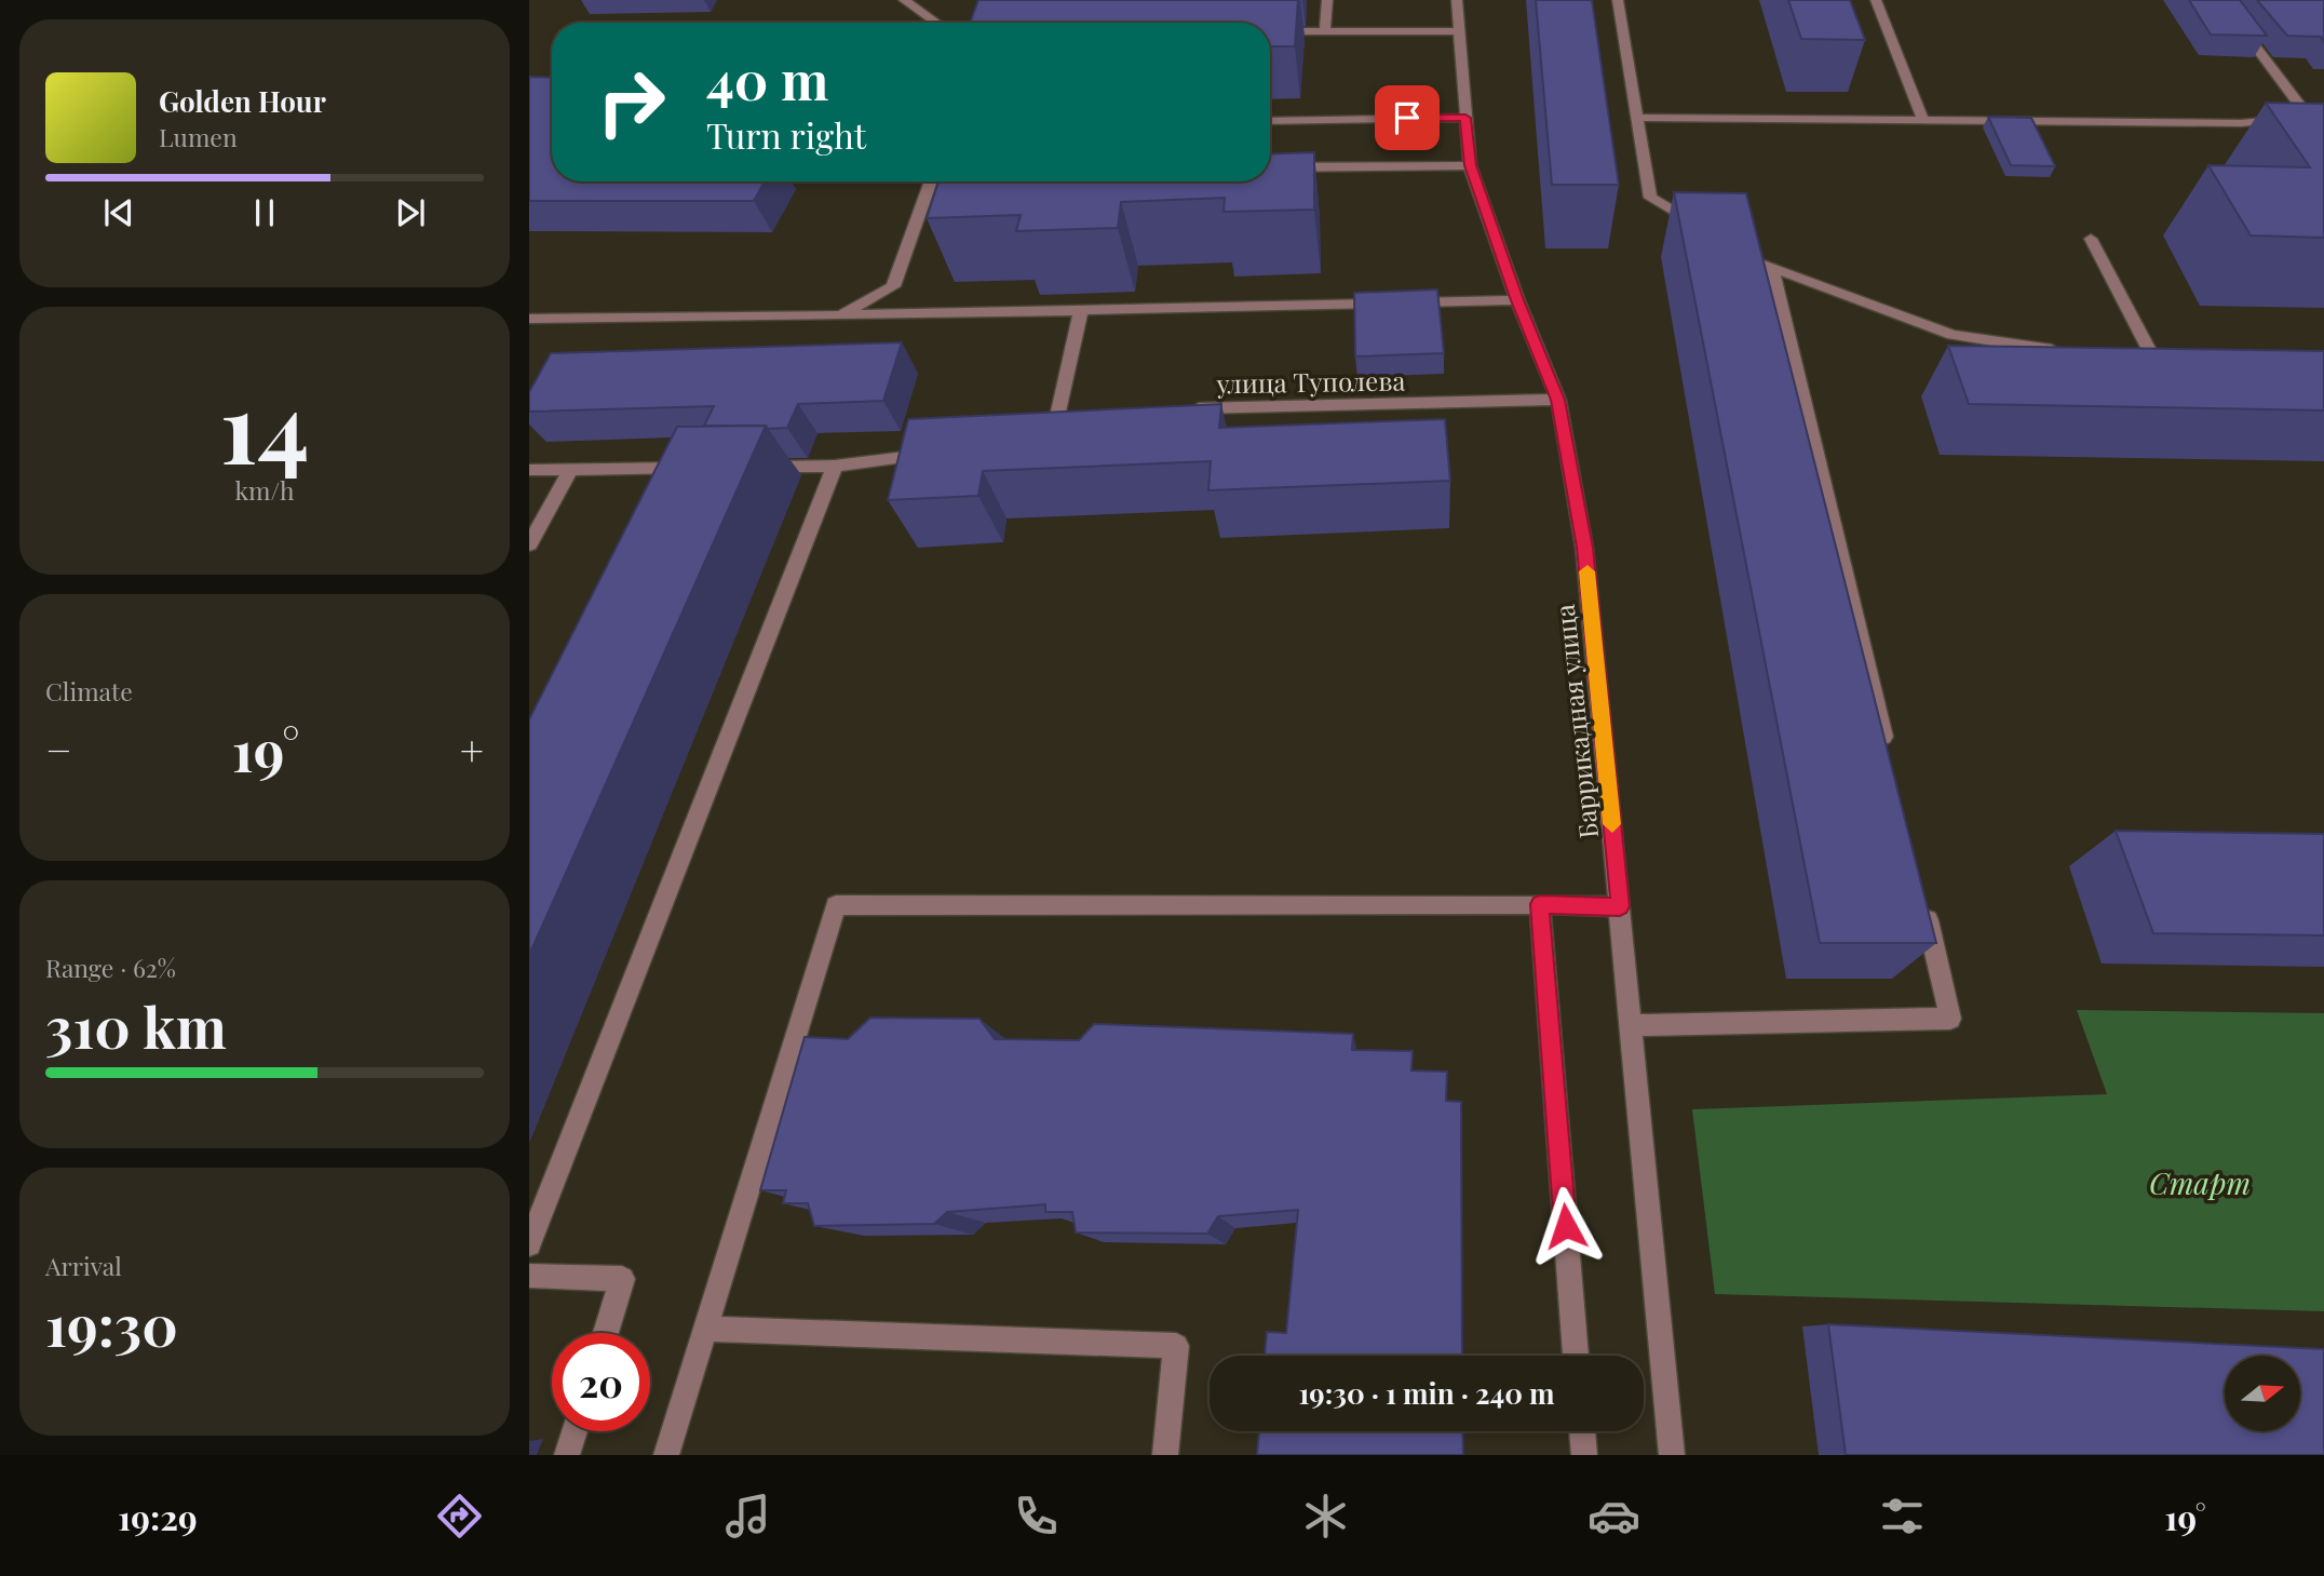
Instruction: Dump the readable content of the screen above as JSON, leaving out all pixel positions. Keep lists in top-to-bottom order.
{
  "streets": {
    "street": ["улица Туполева", "Баррикадная улица"]
  },
  "crossings": [
    ["улица Туполева", "Баррикадная улица"]
  ],
  "parks": ["Старт"],
  "north": "right",
  "page": {
    "turn": ["40 m", "Turn right"],
    "song": ["Golden Hour", "Lumen"],
    "tile": [
      ["14", "km/h"],
      "Climate",
      ["Range · 62%", "310 km"],
      ["Arrival", "19:30"]
    ],
    "heat": ["−", "19°", "+"],
    "limit": "20",
    "trip": "19:30 · 1 min · 240 m",
    "tabs": ["19:29", "19°"]
  }
}
